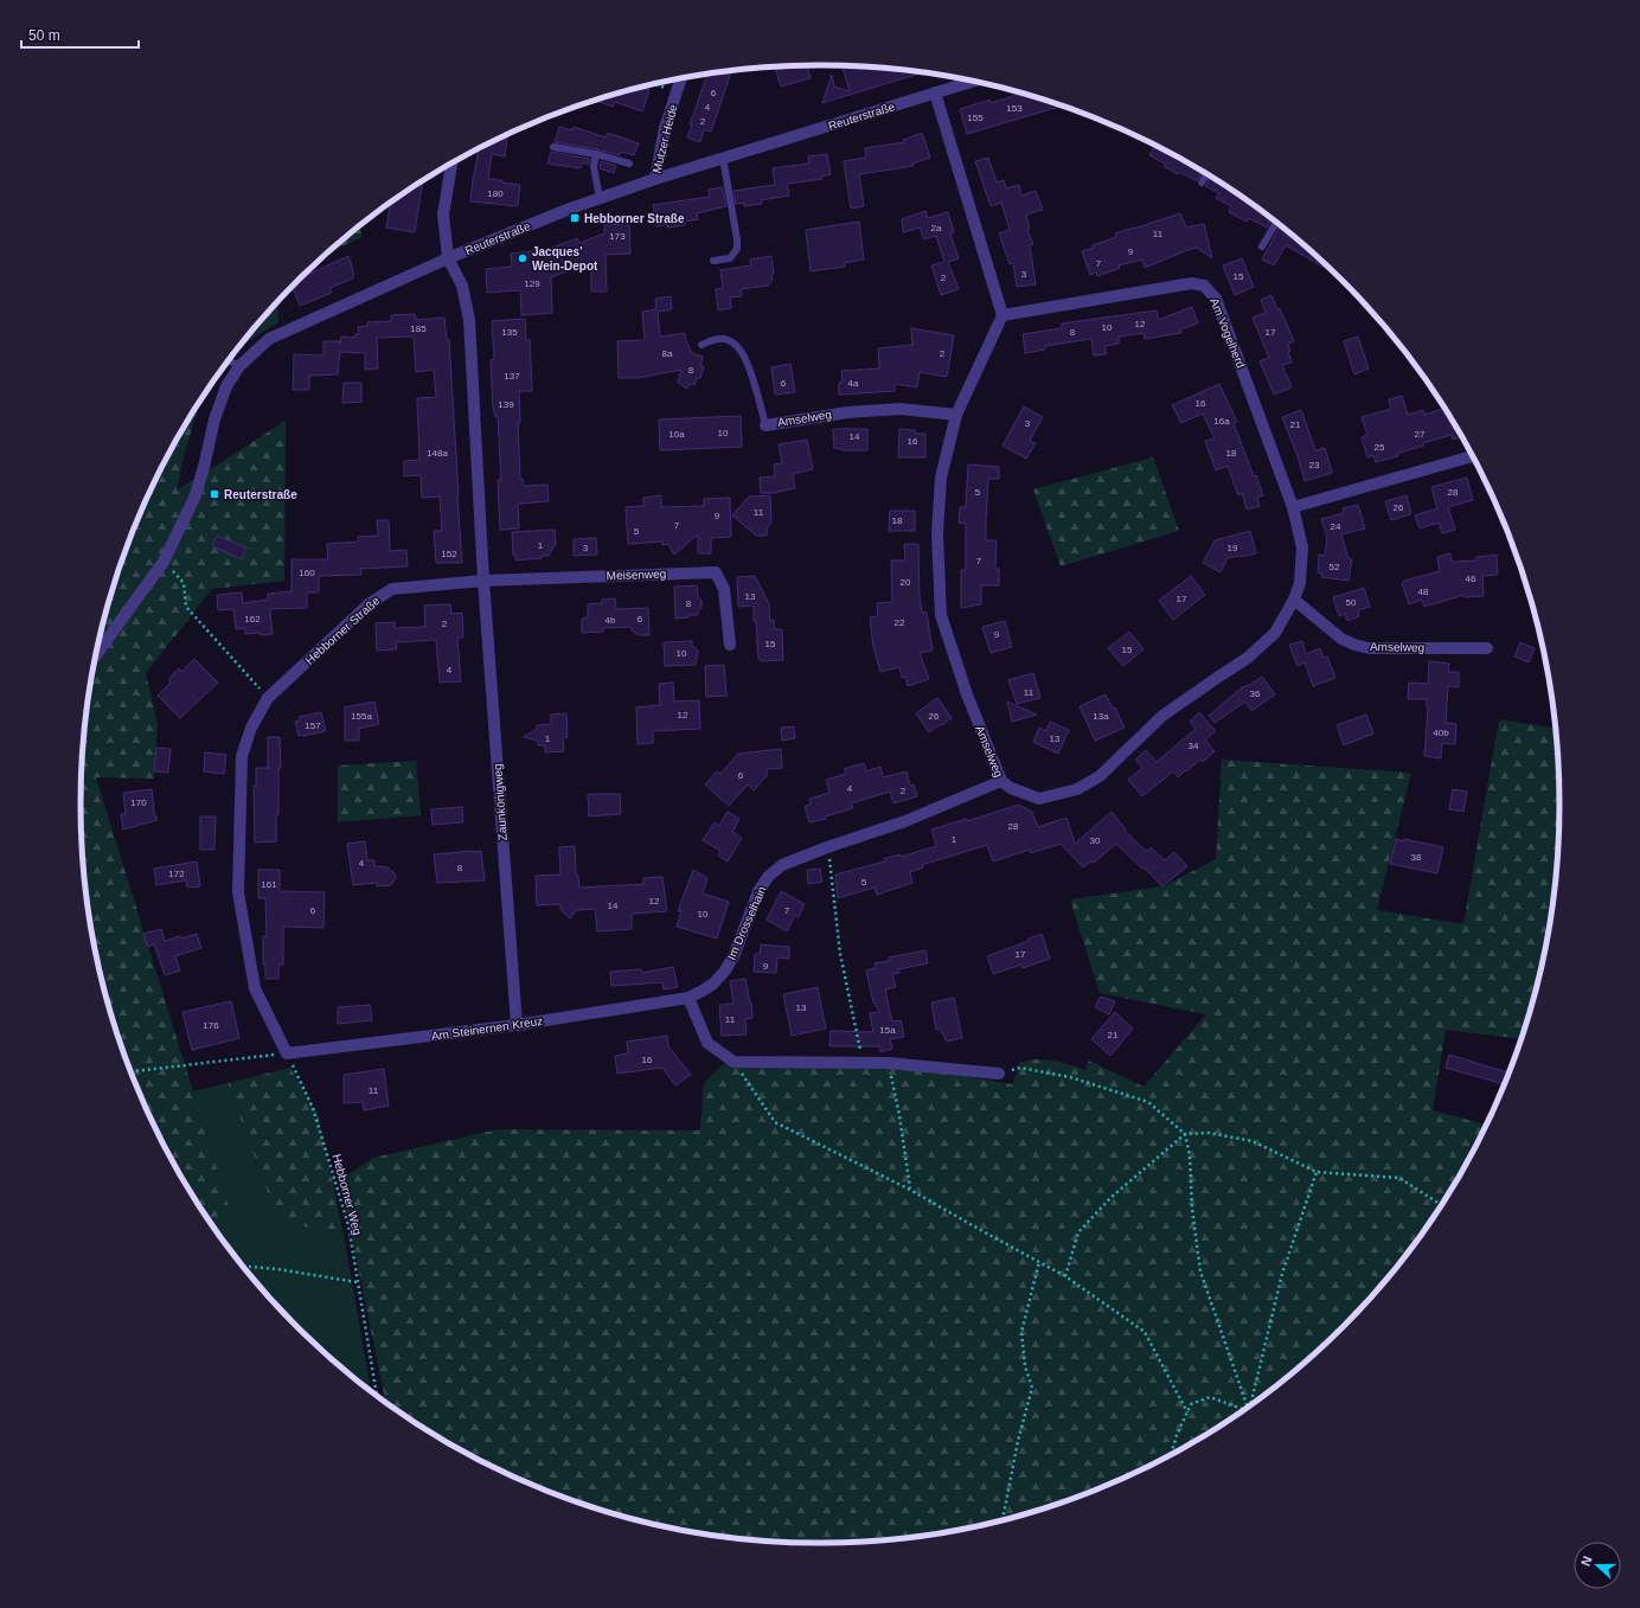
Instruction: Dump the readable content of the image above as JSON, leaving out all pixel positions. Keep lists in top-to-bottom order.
{
  "streets": {
    "street": [
      "Reuterstraße",
      "Mutzer Heide",
      "Am Vogelherd",
      "Amselweg",
      "Meisenweg",
      "Hebborner Straße",
      "Zaunkönigweg",
      "Im Drosselhain",
      "Am Steinernen Kreuz"
    ],
    "path": ["Hebborner Weg"]
  },
  "crossings": [
    ["Reuterstraße", "Mutzer Heide"],
    ["Am Vogelherd", "Amselweg"],
    ["Amselweg", "Im Drosselhain"],
    ["Meisenweg", "Hebborner Straße"],
    ["Meisenweg", "Zaunkönigweg"],
    ["Hebborner Straße", "Zaunkönigweg"],
    ["Hebborner Straße", "Am Steinernen Kreuz"],
    ["Hebborner Straße", "Hebborner Weg"],
    ["Zaunkönigweg", "Am Steinernen Kreuz"],
    ["Im Drosselhain", "Am Steinernen Kreuz"],
    ["Am Steinernen Kreuz", "Hebborner Weg"]
  ],
  "places": {
    "transit": ["Hebborner Straße", "Reuterstraße"],
    "other": ["Jacques’ Wein-Depot"]
  },
  "house_numbers": [
    "6",
    "4",
    "153",
    "155",
    "2",
    "180",
    "2a",
    "11",
    "173",
    "9",
    "7",
    "3",
    "15",
    "2",
    "129",
    "12",
    "10",
    "185",
    "135",
    "8",
    "17",
    "8a",
    "2",
    "8",
    "137",
    "6",
    "4a",
    "16",
    "139",
    "16a",
    "3",
    "21",
    "10",
    "10a",
    "27",
    "14",
    "16",
    "25",
    "148a",
    "18",
    "23",
    "5",
    "28",
    "26",
    "11",
    "9",
    "18",
    "7",
    "24",
    "5",
    "1",
    "3",
    "19",
    "152",
    "7",
    "52",
    "160",
    "46",
    "20",
    "48",
    "13",
    "17",
    "50",
    "8",
    "162",
    "6",
    "4b",
    "22",
    "2",
    "9",
    "15",
    "15",
    "10",
    "4",
    "11",
    "36",
    "12",
    "155a",
    "26",
    "13a",
    "157",
    "40b",
    "1",
    "13",
    "34",
    "6",
    "4",
    "2",
    "170",
    "28",
    "1",
    "30",
    "38",
    "4",
    "8",
    "172",
    "5",
    "161",
    "12",
    "14",
    "6",
    "7",
    "10",
    "17",
    "9",
    "13",
    "11",
    "176",
    "15a",
    "21",
    "16",
    "11"
  ],
  "scale_bar": "50 m",
  "north": "left"
}
